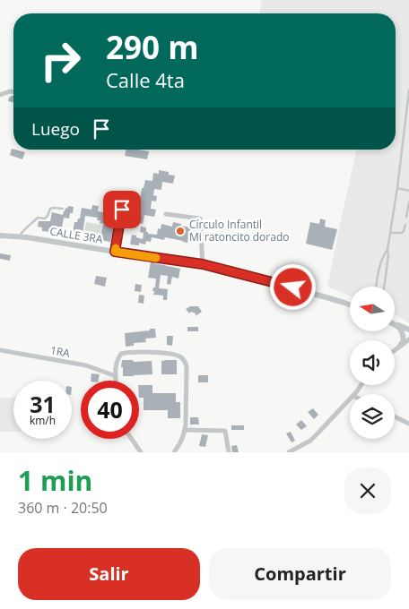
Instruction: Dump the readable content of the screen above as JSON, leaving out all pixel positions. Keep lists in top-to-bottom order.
{
  "streets": {
    "street": ["CALLE 3RA", "1RA"]
  },
  "places": ["Círculo Infantil Mi ratoncito dorado"],
  "north": "left",
  "page": {
    "turn": ["290 m", "Calle 4ta"],
    "then": "Luego",
    "speed": "31 km/h",
    "limit": "40",
    "heading": ["1 min", "360 m · 20:50"],
    "buttons": ["Salir", "Compartir"]
  }
}
